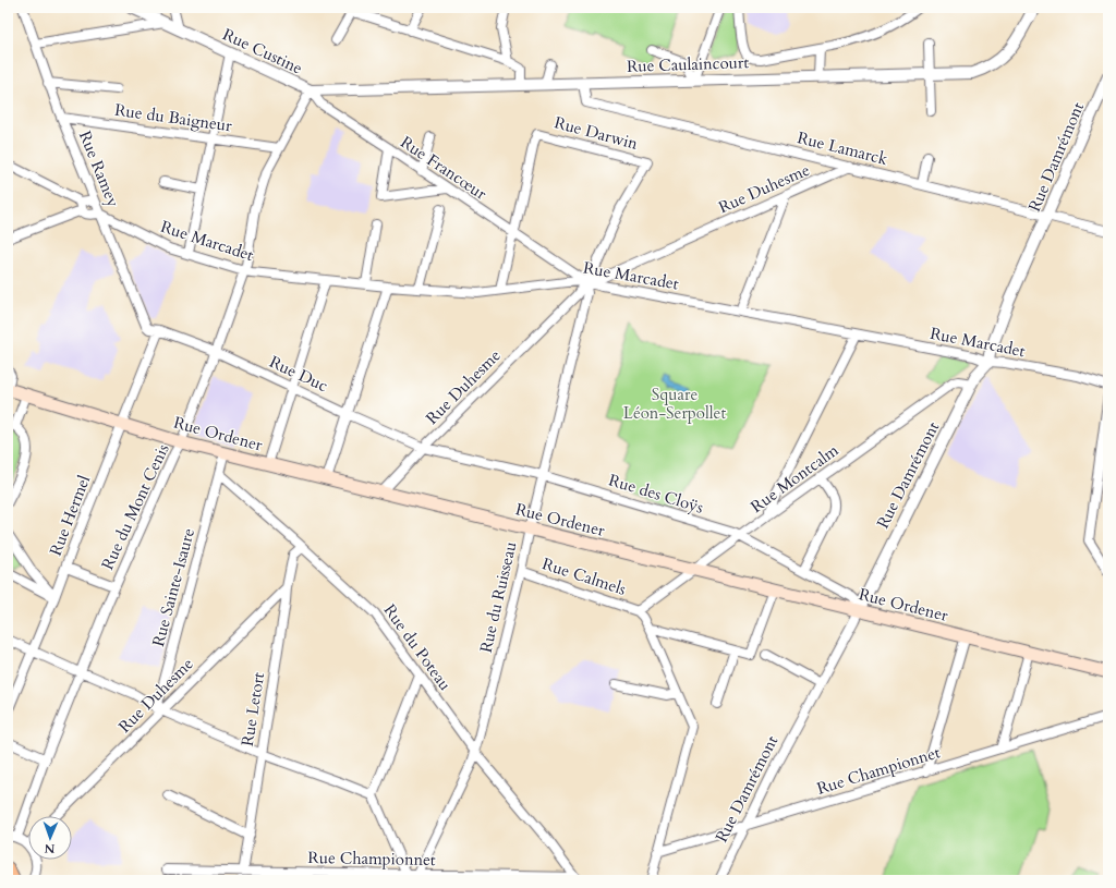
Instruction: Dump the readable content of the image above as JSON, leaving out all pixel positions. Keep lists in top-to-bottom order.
{
  "streets": {
    "main road": ["Rue Ordener"],
    "street": [
      "Rue Custine",
      "Rue Caulaincourt",
      "Rue du Baigneur",
      "Rue Darwin",
      "Rue Lamarck",
      "Rue Damrémont",
      "Rue Francœur",
      "Rue Ramey",
      "Rue Duhesme",
      "Rue Marcadet",
      "Rue Duc",
      "Rue Montcalm",
      "Rue des Cloÿs",
      "Rue du Mont Cenis",
      "Rue Hermel",
      "Rue Calmels",
      "Rue Sainte-Isaure",
      "Rue du Ruisseau",
      "Rue du Poteau",
      "Rue Letort",
      "Rue Championnet"
    ]
  },
  "crossings": [
    ["Rue Custine", "Rue Caulaincourt"],
    ["Rue Custine", "Rue Francœur"],
    ["Rue Custine", "Rue du Mont Cenis"],
    ["Rue Caulaincourt", "Rue Lamarck"],
    ["Rue Caulaincourt", "Rue Francœur"],
    ["Rue Caulaincourt", "Rue du Mont Cenis"],
    ["Rue du Baigneur", "Rue Ramey"],
    ["Rue du Baigneur", "Rue du Mont Cenis"],
    ["Rue Darwin", "Rue Francœur"],
    ["Rue Darwin", "Rue Duhesme"],
    ["Rue Lamarck", "Rue Damrémont"],
    ["Rue Lamarck", "Rue Duhesme"],
    ["Rue Damrémont", "Rue Marcadet"],
    ["Rue Damrémont", "Rue Ordener"],
    ["Rue Damrémont", "Rue Montcalm"],
    ["Rue Damrémont", "Rue des Cloÿs"],
    ["Rue Damrémont", "Rue Championnet"],
    ["Rue Francœur", "Rue Duhesme"],
    ["Rue Francœur", "Rue Marcadet"],
    ["Rue Francœur", "Rue du Mont Cenis"],
    ["Rue Francœur", "Rue du Ruisseau"],
    ["Rue Ramey", "Rue Marcadet"],
    ["Rue Ramey", "Rue Duc"],
    ["Rue Ramey", "Rue Hermel"],
    ["Rue Duhesme", "Rue Marcadet"],
    ["Rue Duhesme", "Rue Duc"],
    ["Rue Duhesme", "Rue Ordener"],
    ["Rue Duhesme", "Rue des Cloÿs"],
    ["Rue Duhesme", "Rue Sainte-Isaure"],
    ["Rue Duhesme", "Rue du Ruisseau"],
    ["Rue Duhesme", "Rue Letort"],
    ["Rue Marcadet", "Rue du Mont Cenis"],
    ["Rue Marcadet", "Rue du Ruisseau"],
    ["Rue Duc", "Rue des Cloÿs"],
    ["Rue Duc", "Rue du Mont Cenis"],
    ["Rue Duc", "Rue Hermel"],
    ["Rue Ordener", "Rue Montcalm"],
    ["Rue Ordener", "Rue des Cloÿs"],
    ["Rue Ordener", "Rue du Mont Cenis"],
    ["Rue Ordener", "Rue Hermel"],
    ["Rue Ordener", "Rue du Ruisseau"],
    ["Rue Montcalm", "Rue des Cloÿs"],
    ["Rue Montcalm", "Rue Calmels"],
    ["Rue des Cloÿs", "Rue du Ruisseau"],
    ["Rue Calmels", "Rue du Ruisseau"],
    ["Rue Sainte-Isaure", "Rue du Poteau"],
    ["Rue du Ruisseau", "Rue du Poteau"],
    ["Rue du Ruisseau", "Rue Championnet"],
    ["Rue du Poteau", "Rue Letort"],
    ["Rue du Poteau", "Rue Championnet"],
    ["Rue Letort", "Rue Championnet"]
  ],
  "parks": ["Square Léon-Serpollet"],
  "north": "bottom"
}
